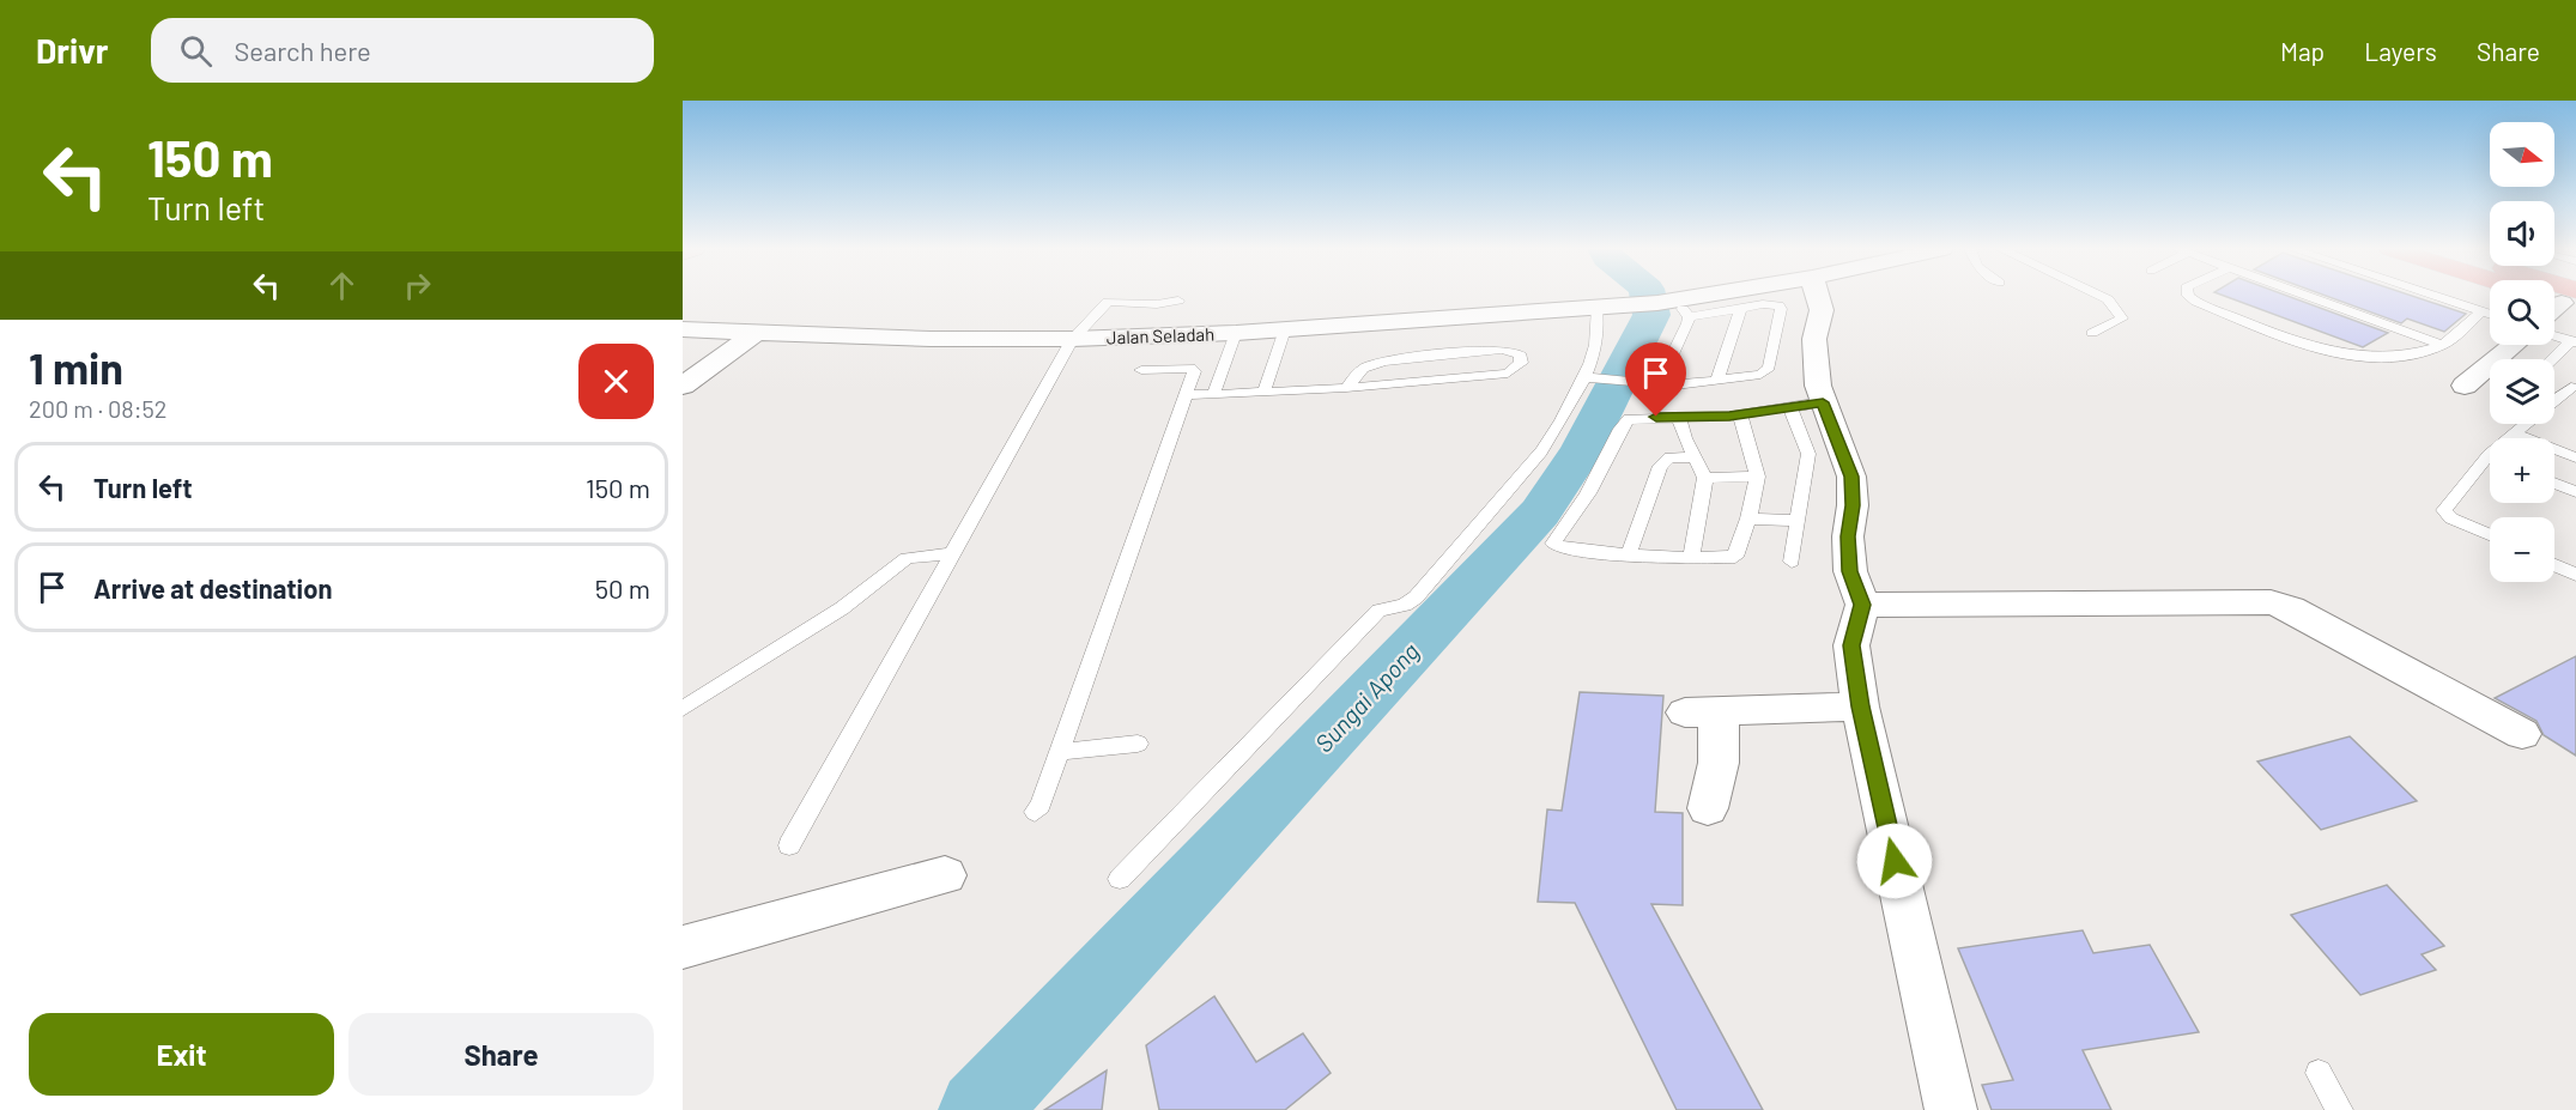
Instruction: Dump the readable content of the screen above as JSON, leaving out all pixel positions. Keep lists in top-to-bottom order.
{
  "streets": {
    "street": ["Jalan Seladah"]
  },
  "water": ["Sungai Apong"],
  "north": "right",
  "page": {
    "header": "Drivr",
    "search": "Search here",
    "nav": ["Map", "Layers", "Share"],
    "turn": ["150 m", "Turn left"],
    "map_buttons": ["+", "−"],
    "heading": ["1 min", "200 m · 08:52"],
    "list": [
      {
        "name": "Turn left",
        "value": "150 m"
      },
      {
        "name": "Arrive at destination",
        "value": "50 m"
      }
    ],
    "buttons": ["Exit", "Share"]
  }
}
